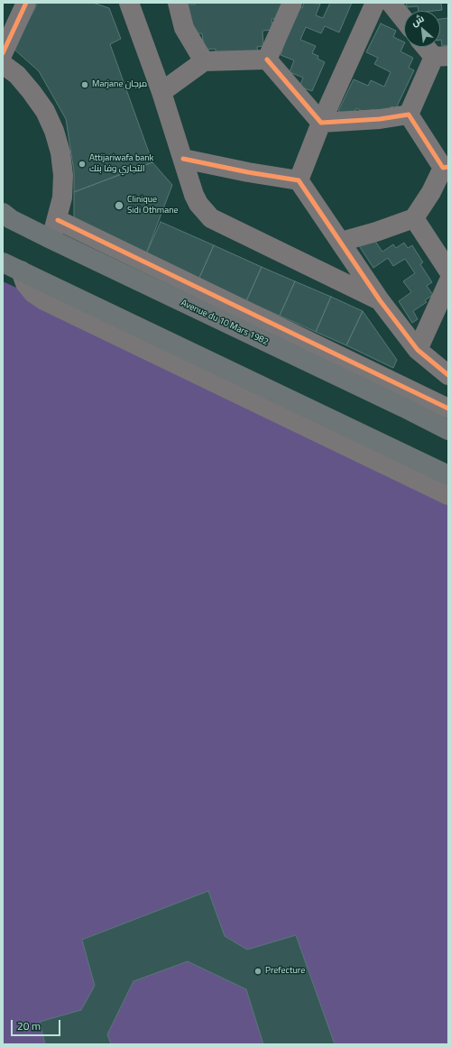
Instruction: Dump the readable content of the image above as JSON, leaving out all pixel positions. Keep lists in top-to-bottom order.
{
  "streets": {
    "main road": ["Avenue du 10 Mars 1982"]
  },
  "places": [
    "Marjane مرجان",
    "Attijariwafa bank التجاري وفا بنك",
    "Clinique Sidi Othmane",
    "Prefecture"
  ],
  "scale_bar": "20 m",
  "north": "top left"
}
